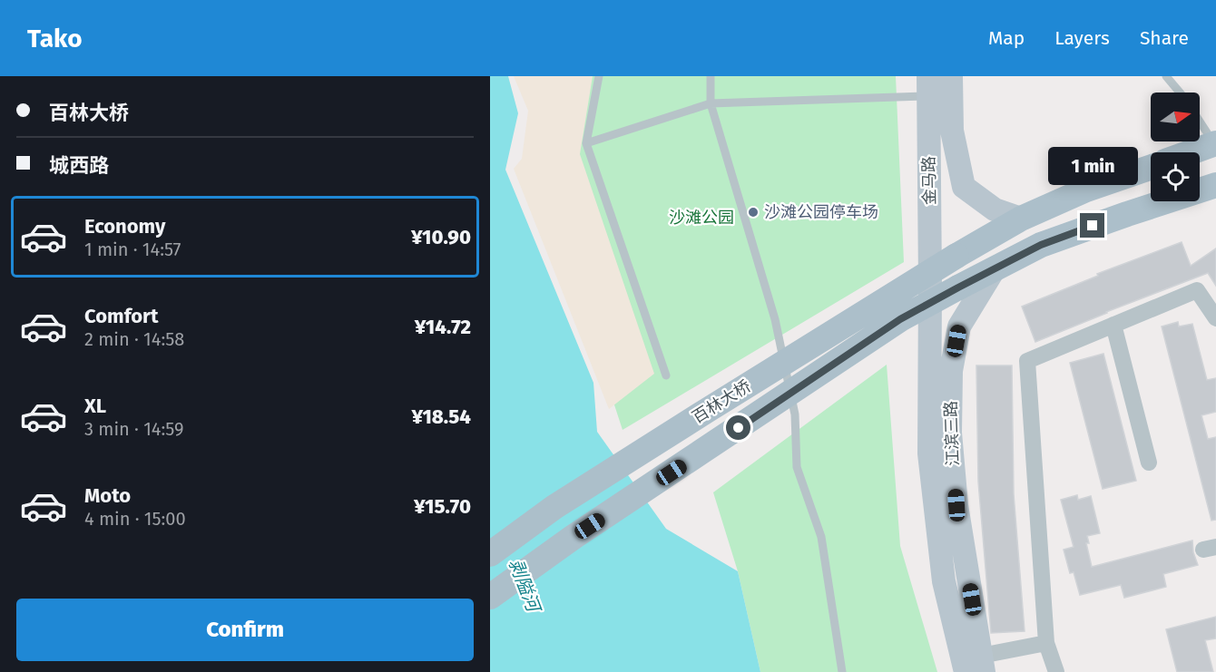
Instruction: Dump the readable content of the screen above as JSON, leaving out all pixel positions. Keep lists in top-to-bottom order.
{
  "streets": {
    "main road": ["金马路", "百林大桥", "江滨三路"]
  },
  "crossings": [
    ["金马路", "江滨三路"],
    ["百林大桥", "江滨三路"]
  ],
  "water": ["剥隘河"],
  "parks": ["沙滩公园"],
  "places": ["沙滩公园停车场"],
  "north": "right",
  "page": {
    "header": "Tako",
    "nav": ["Map", "Layers", "Share"],
    "banner": ["百林大桥", "城西路"],
    "bubble": "1 min",
    "list": [
      {
        "name": "Economy",
        "note": "1 min · 14:57",
        "value": "¥10.90"
      },
      {
        "name": "Comfort",
        "note": "2 min · 14:58",
        "value": "¥14.72"
      },
      {
        "name": "XL",
        "note": "3 min · 14:59",
        "value": "¥18.54"
      },
      {
        "name": "Moto",
        "note": "4 min · 15:00",
        "value": "¥15.70"
      }
    ],
    "buttons": "Confirm"
  }
}
